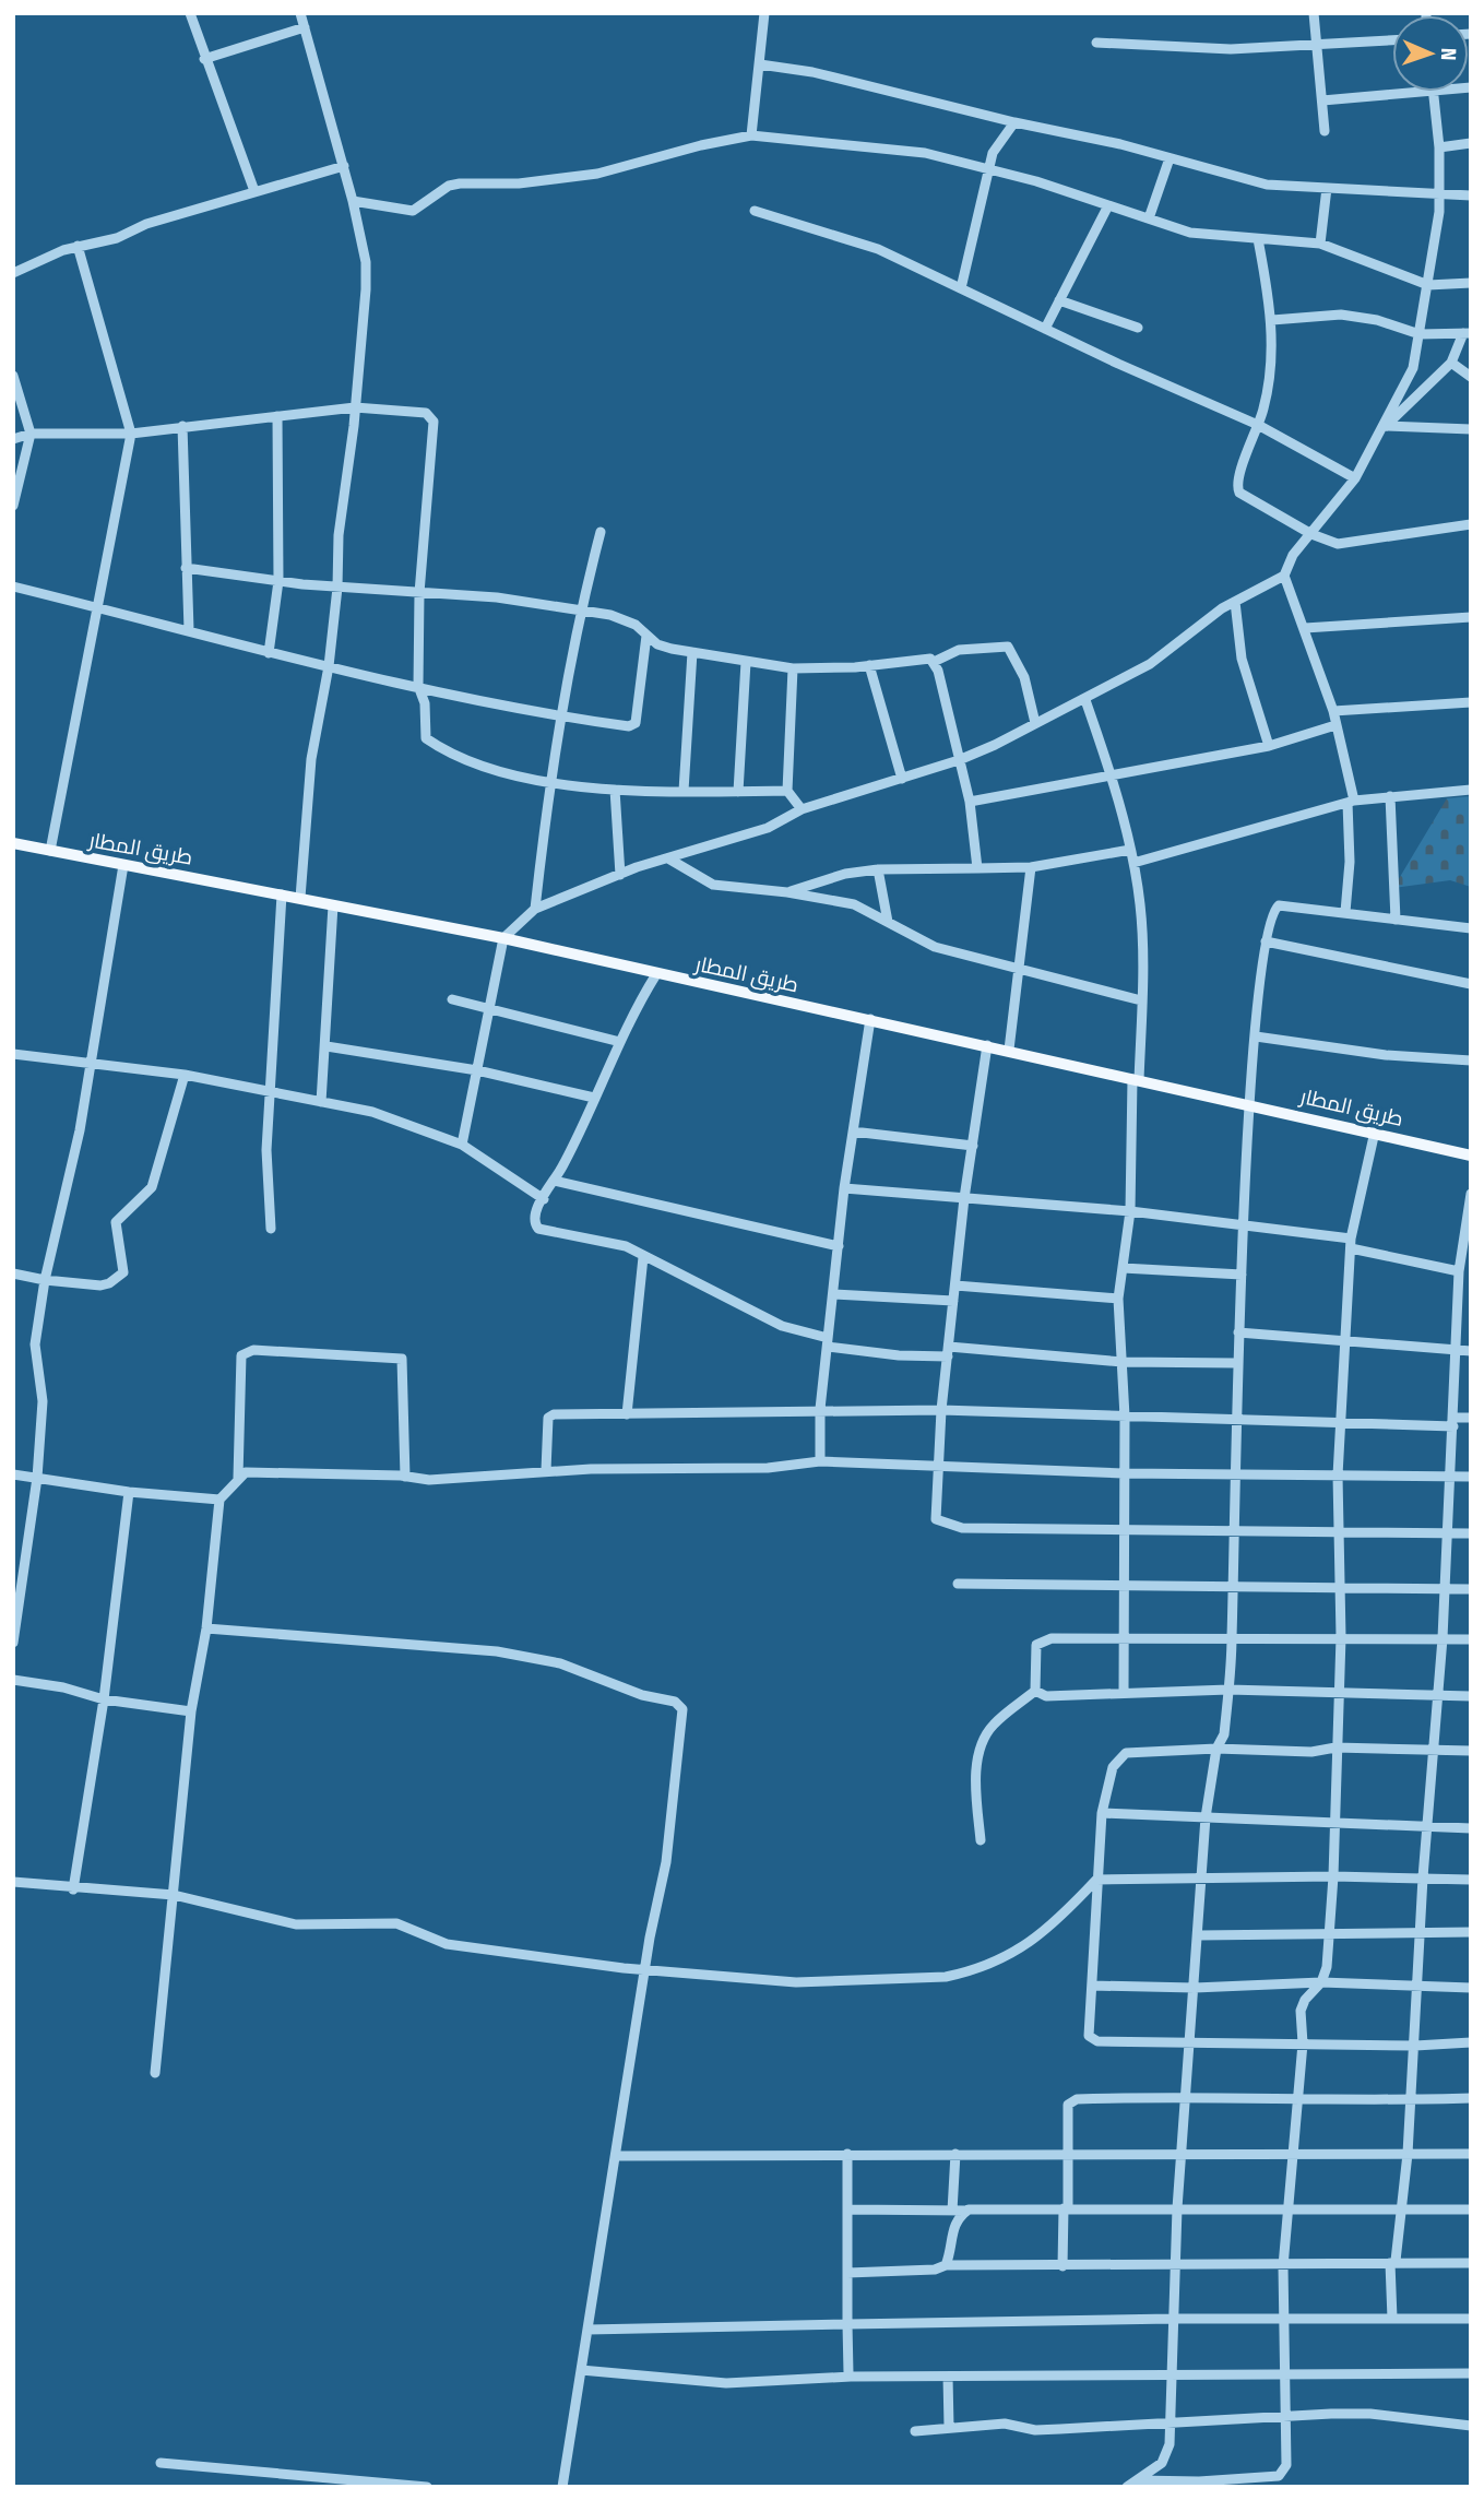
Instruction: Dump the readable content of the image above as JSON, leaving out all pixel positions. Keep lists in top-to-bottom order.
{
  "streets": {
    "main road": ["طريق المطار"]
  },
  "north": "right"
}
